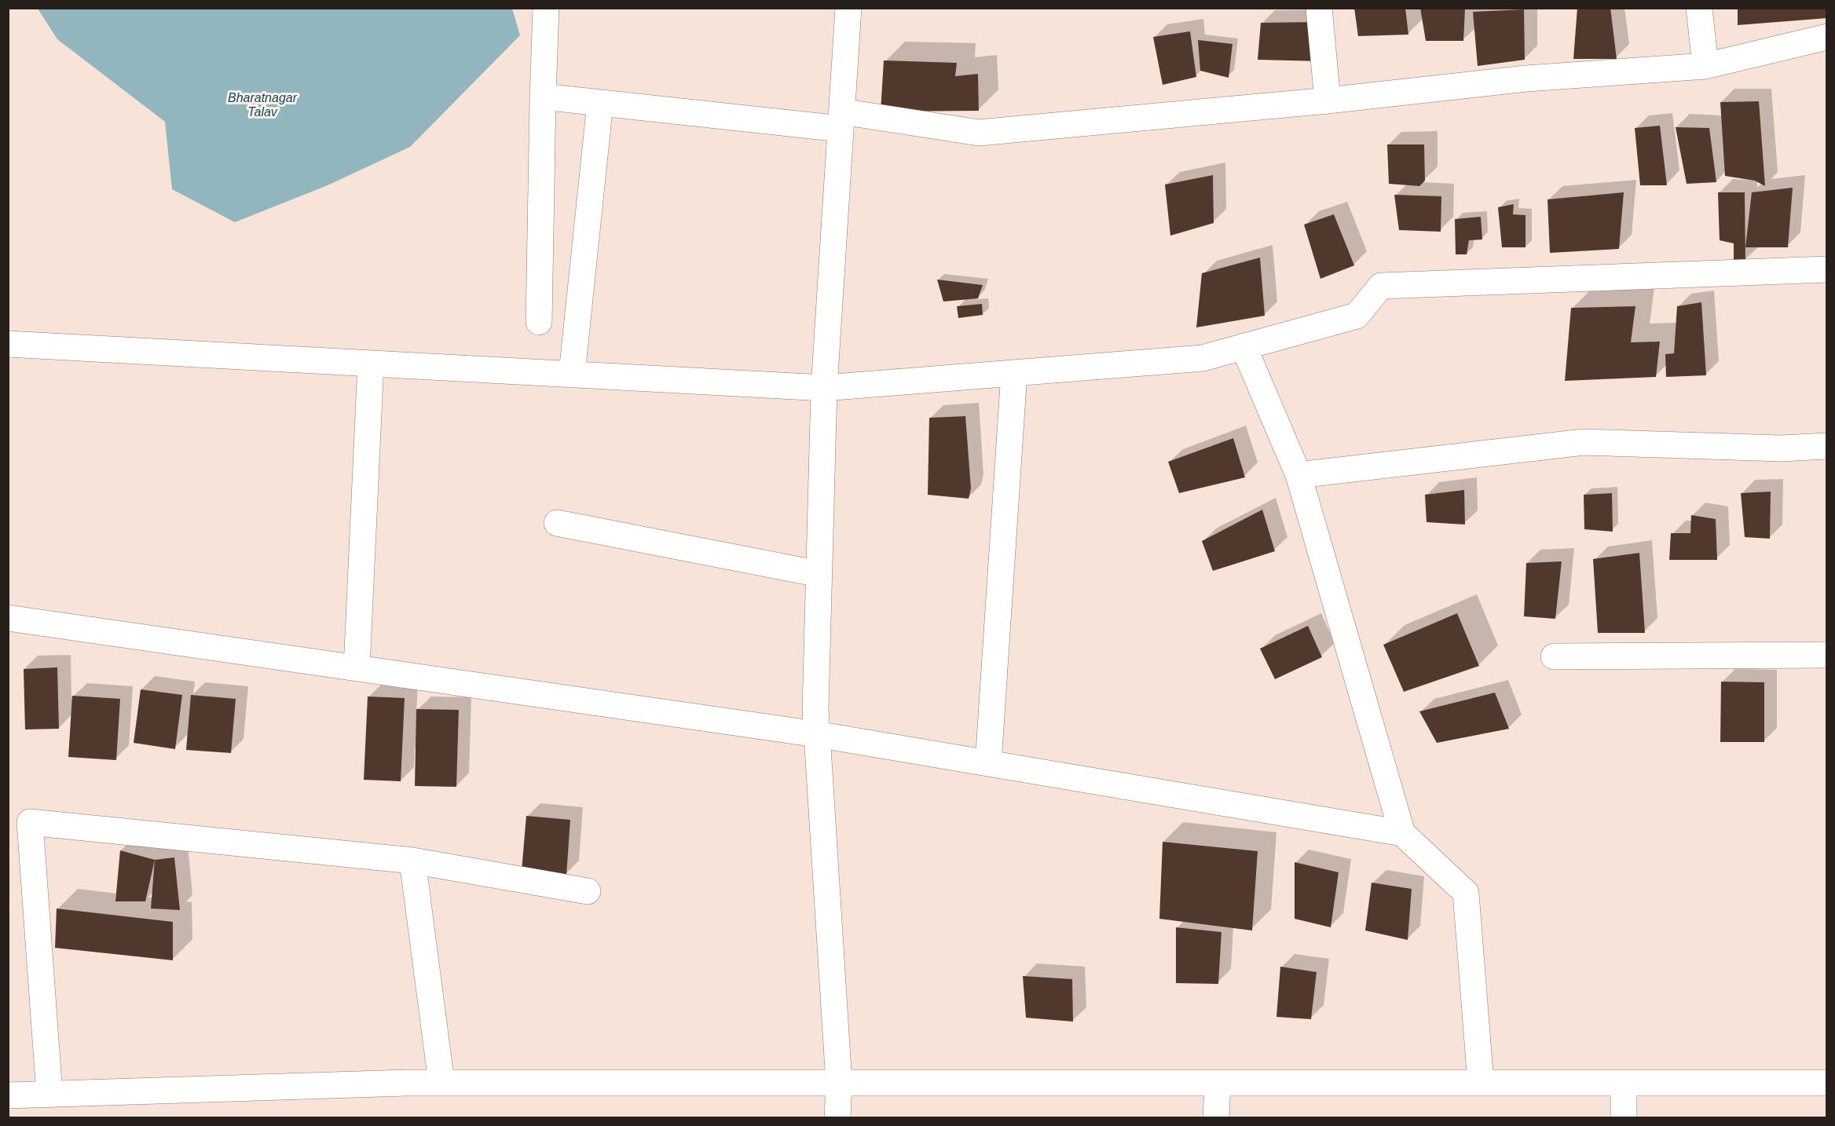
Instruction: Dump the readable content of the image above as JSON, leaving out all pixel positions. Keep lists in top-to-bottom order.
{
  "water": ["Bharatnagar Talav"]
}
